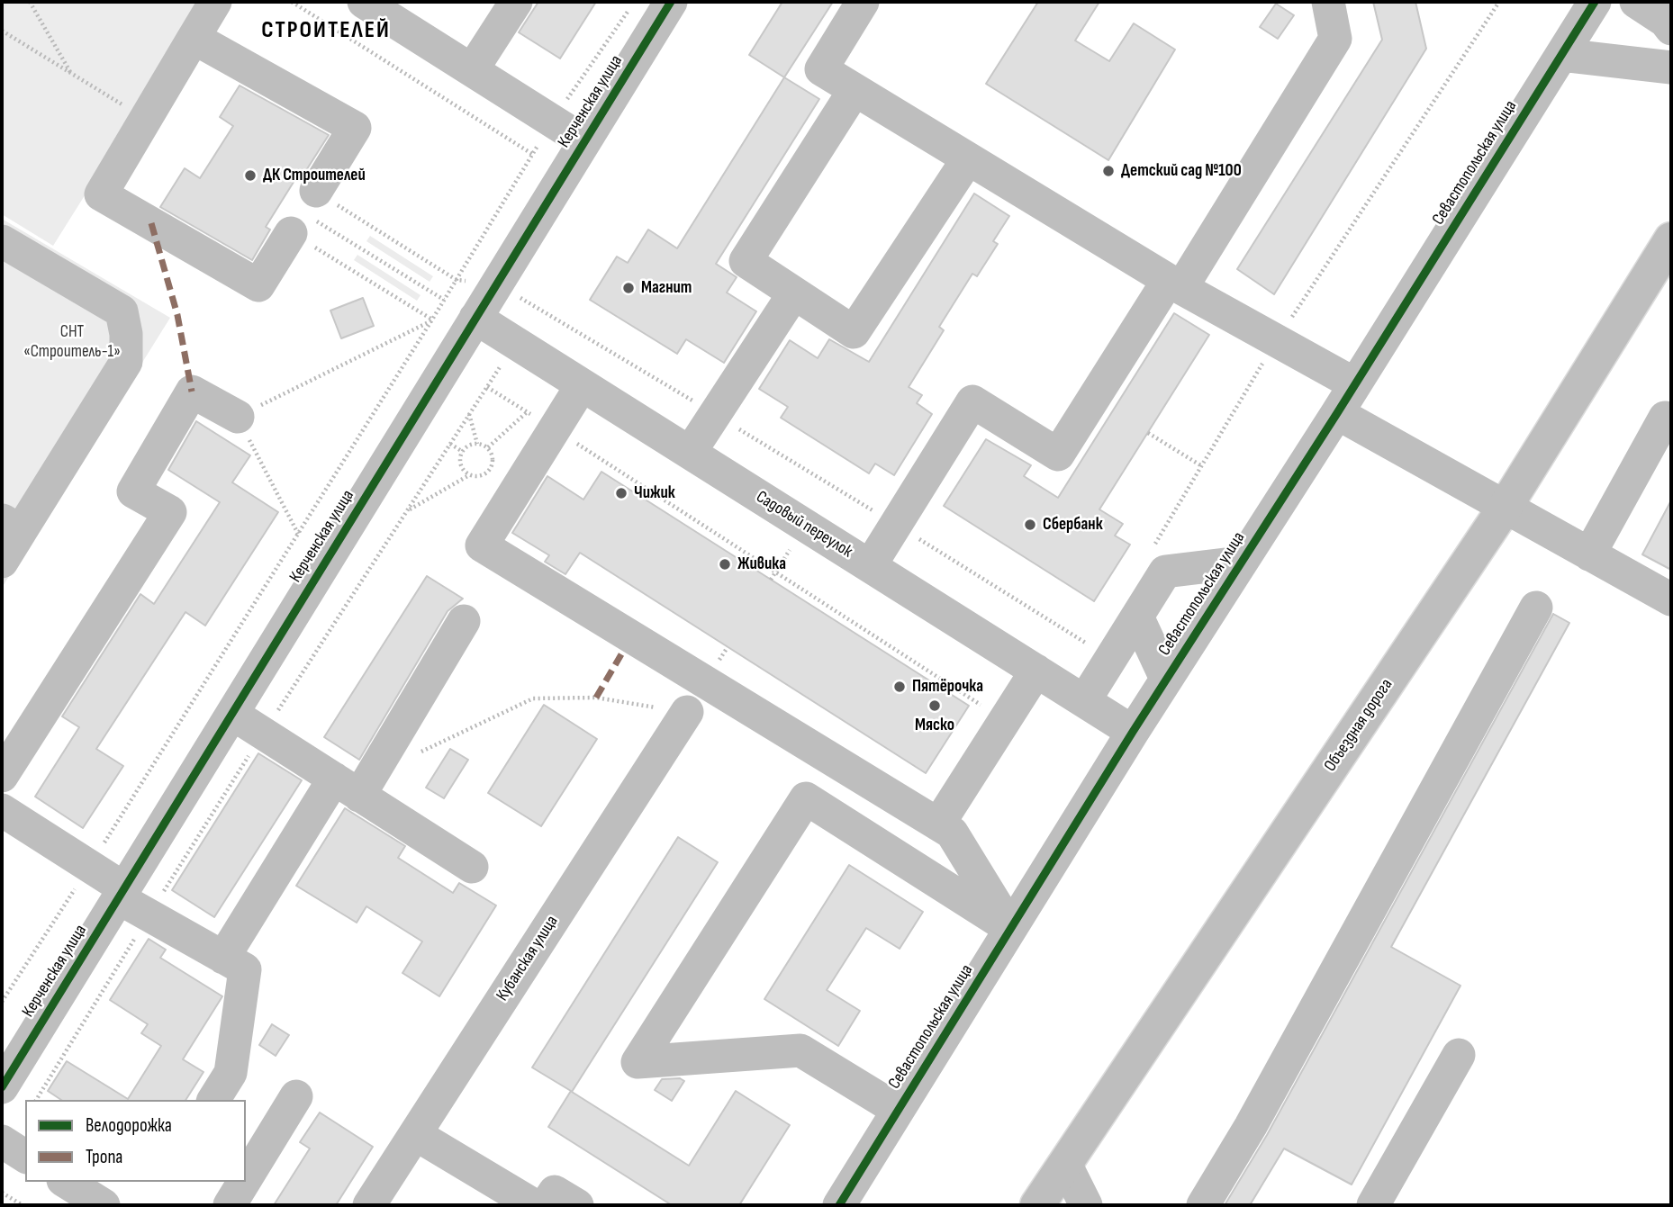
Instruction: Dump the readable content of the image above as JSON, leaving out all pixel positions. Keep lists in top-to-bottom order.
{
  "streets": {
    "main road": ["Объездная дорога"],
    "street": [
      "Керченская улица",
      "Севастопольская улица",
      "Садовый переулок",
      "Кубанская улица"
    ]
  },
  "crossings": [
    ["Керченская улица", "Садовый переулок"],
    ["Севастопольская улица", "Садовый переулок"]
  ],
  "districts": ["СТРОИТЕЛЕЙ"],
  "parks": ["СНТ «Строитель-1»"],
  "places": [
    "Детский сад №100",
    "ДК Строителей",
    "Магнит",
    "Чижик",
    "Сбербанк",
    "Живика",
    "Пятёрочка",
    "Мяско"
  ],
  "legend": ["Велодорожка", "Тропа"]
}
